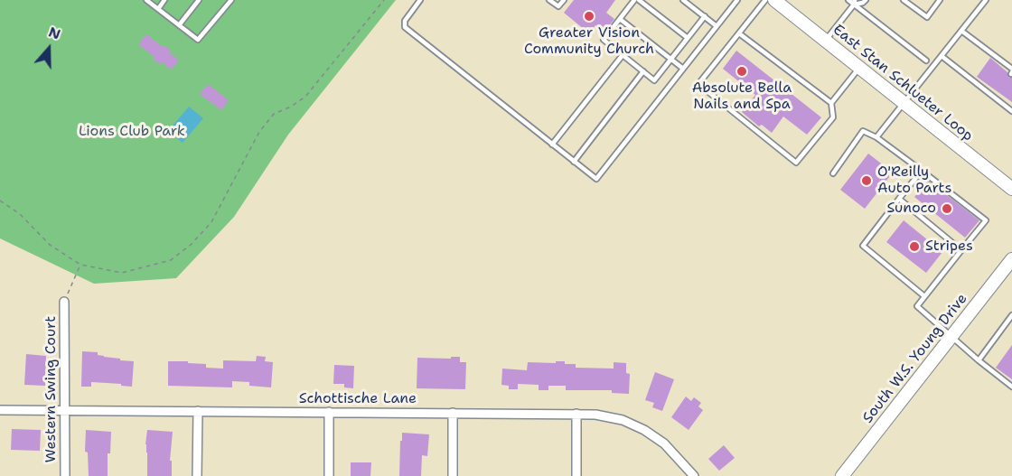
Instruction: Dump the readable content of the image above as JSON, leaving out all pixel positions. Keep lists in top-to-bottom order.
{
  "streets": {
    "main road": ["East Stan Schlueter Loop", "South W.S. Young Drive"],
    "street": ["Western Swing Court", "Schottische Lane"]
  },
  "crossings": [
    ["Western Swing Court", "Schottische Lane"]
  ],
  "parks": ["Lions Club Park"],
  "places": [
    "Greater Vision Community Church",
    "Absolute Bella Nails and Spa",
    "O'Reilly Auto Parts",
    "Sunoco",
    "Stripes"
  ],
  "north": "top"
}
